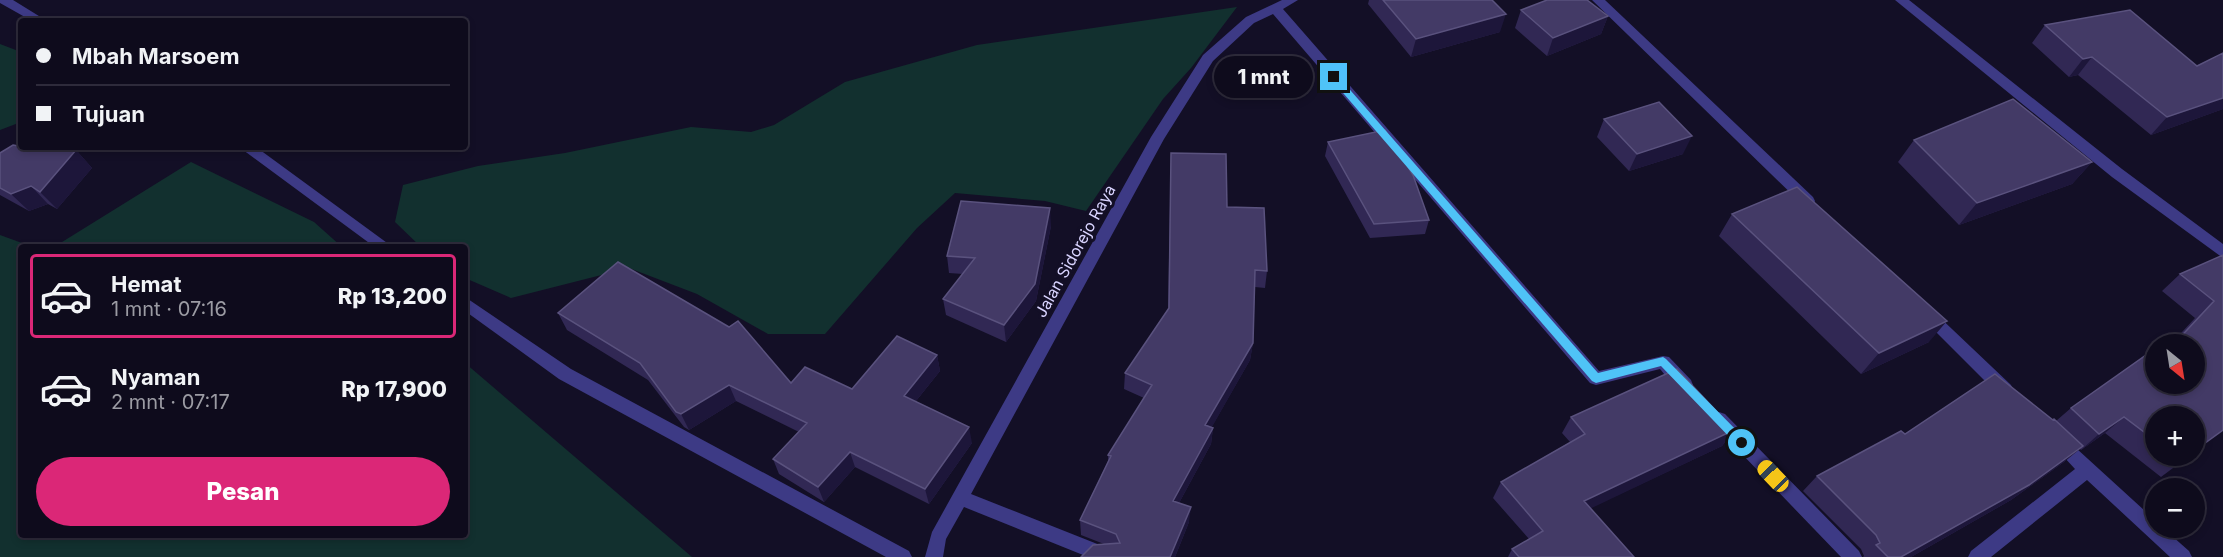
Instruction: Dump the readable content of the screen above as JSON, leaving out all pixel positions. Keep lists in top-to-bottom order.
{
  "streets": {
    "street": ["Jalan Sidorejo Raya"]
  },
  "north": "bottom right",
  "page": {
    "banner": ["Mbah Marsoem", "Tujuan"],
    "bubble": "1 mnt",
    "list": [
      {
        "name": "Hemat",
        "note": "1 mnt · 07:16",
        "value": "Rp 13,200"
      },
      {
        "name": "Nyaman",
        "note": "2 mnt · 07:17",
        "value": "Rp 17,900"
      }
    ],
    "map_buttons": ["+", "−"],
    "buttons": "Pesan"
  }
}
